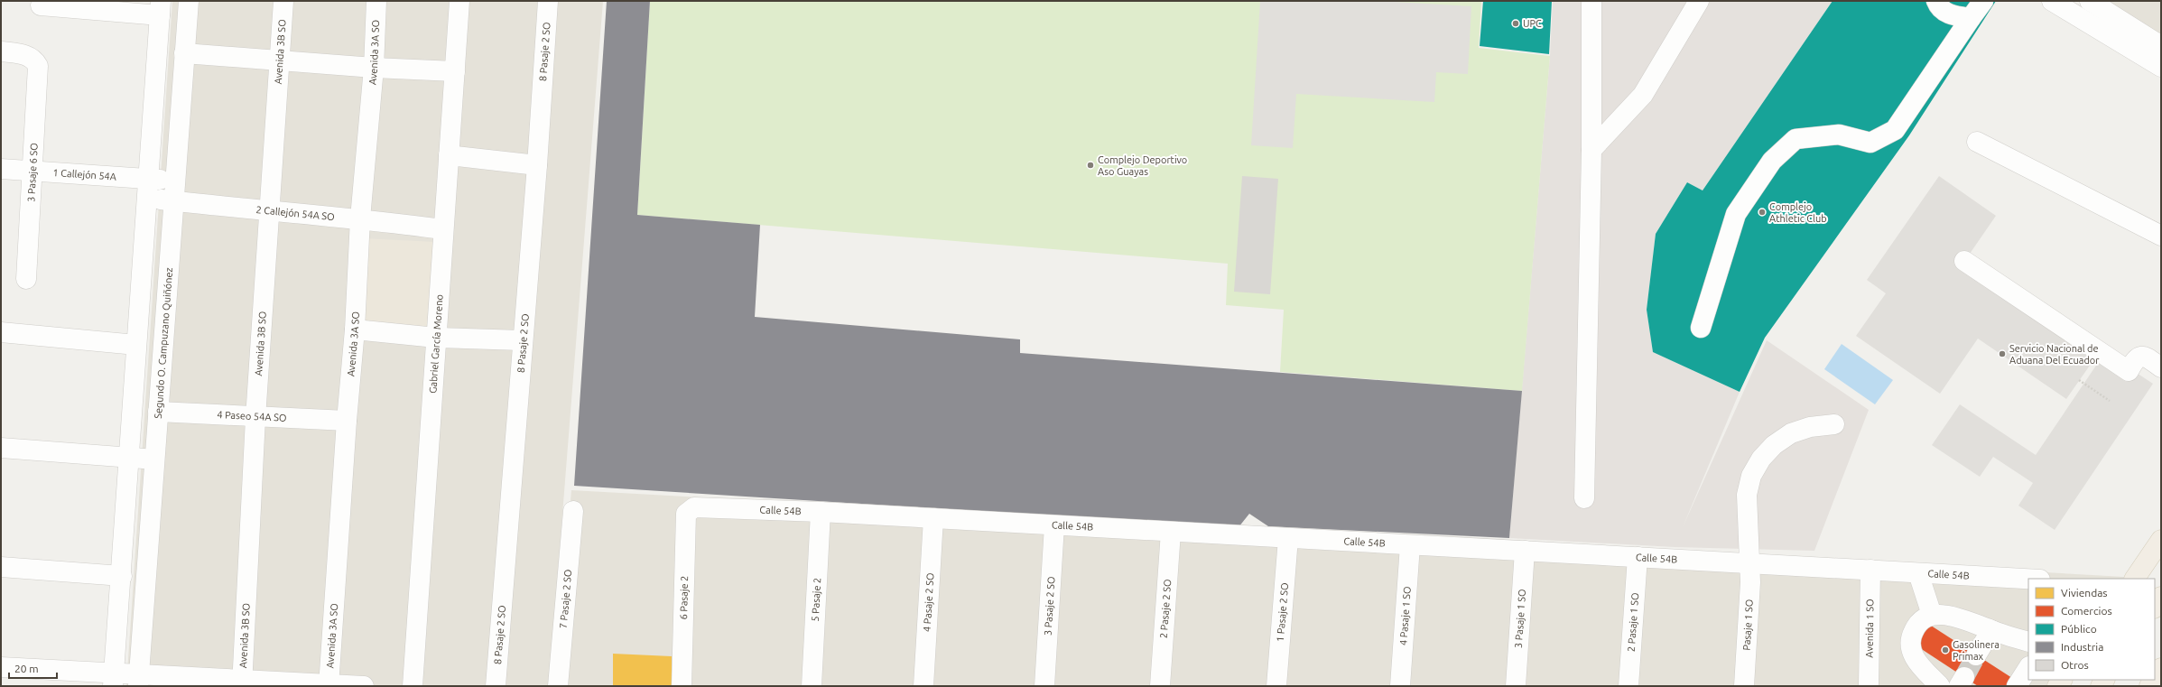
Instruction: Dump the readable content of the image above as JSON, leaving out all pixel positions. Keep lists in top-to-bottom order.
{
  "streets": {
    "street": [
      "Avenida 3B SO",
      "Avenida 3A SO",
      "8 Pasaje 2 SO",
      "3 Pasaje 6 SO",
      "1 Callejón 54A",
      "2 Callejón 54A SO",
      "Segundo O. Campuzano Quiñónez",
      "Gabriel García Moreno",
      "4 Paseo 54A SO",
      "Calle 54B",
      "6 Pasaje 2",
      "7 Pasaje 2 SO",
      "5 Pasaje 2",
      "4 Pasaje 2 SO",
      "3 Pasaje 2 SO",
      "2 Pasaje 2 SO",
      "1 Pasaje 2 SO",
      "4 Pasaje 1 SO",
      "3 Pasaje 1 SO",
      "2 Pasaje 1 SO",
      "Pasaje 1 SO",
      "Avenida 1 SO"
    ]
  },
  "crossings": [
    ["Avenida 3B SO", "2 Callejón 54A SO"],
    ["Avenida 3B SO", "4 Paseo 54A SO"],
    ["Avenida 3A SO", "2 Callejón 54A SO"],
    ["Avenida 3A SO", "4 Paseo 54A SO"],
    ["3 Pasaje 6 SO", "1 Callejón 54A"],
    ["1 Callejón 54A", "2 Callejón 54A SO"],
    ["2 Callejón 54A SO", "Segundo O. Campuzano Quiñónez"],
    ["2 Callejón 54A SO", "Gabriel García Moreno"],
    ["Segundo O. Campuzano Quiñónez", "4 Paseo 54A SO"],
    ["Calle 54B", "6 Pasaje 2"],
    ["Calle 54B", "5 Pasaje 2"],
    ["Calle 54B", "4 Pasaje 2 SO"],
    ["Calle 54B", "3 Pasaje 2 SO"],
    ["Calle 54B", "2 Pasaje 2 SO"],
    ["Calle 54B", "1 Pasaje 2 SO"],
    ["Calle 54B", "4 Pasaje 1 SO"],
    ["Calle 54B", "3 Pasaje 1 SO"],
    ["Calle 54B", "2 Pasaje 1 SO"],
    ["Calle 54B", "Pasaje 1 SO"],
    ["Calle 54B", "Avenida 1 SO"]
  ],
  "places": [
    "UPC",
    "Complejo Deportivo Aso Guayas",
    "Complejo Athletic Club",
    "Servicio Nacional de Aduana Del Ecuador",
    "Gasolinera Primax"
  ],
  "legend": [
    "Viviendas",
    "Comercios",
    "Público",
    "Industria",
    "Otros"
  ],
  "scale_bar": "20 m"
}
